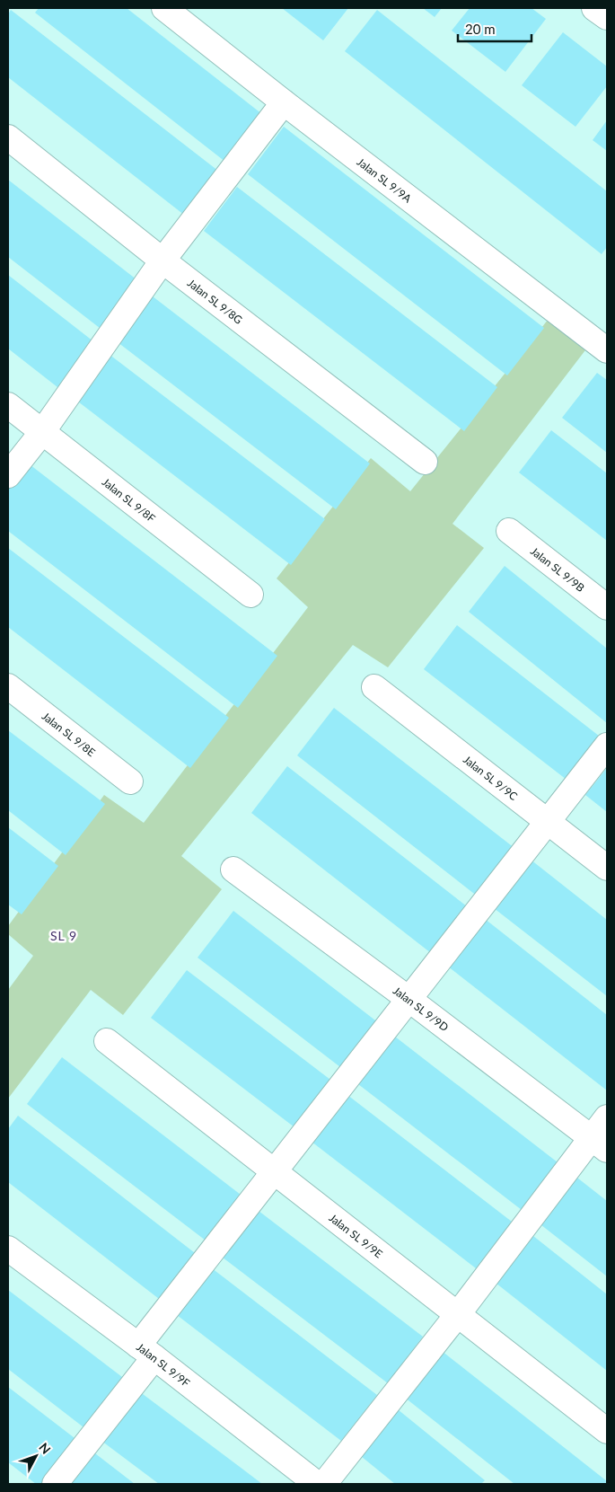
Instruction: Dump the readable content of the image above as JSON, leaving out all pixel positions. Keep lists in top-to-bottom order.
{
  "streets": {
    "street": [
      "Jalan SL 9/9A",
      "Jalan SL 9/8G",
      "Jalan SL 9/8F",
      "Jalan SL 9/9B",
      "Jalan SL 9/8E",
      "Jalan SL 9/9C",
      "Jalan SL 9/9D",
      "Jalan SL 9/9E",
      "Jalan SL 9/9F"
    ]
  },
  "districts": ["SL 9"],
  "scale_bar": "20 m",
  "north": "top right"
}
